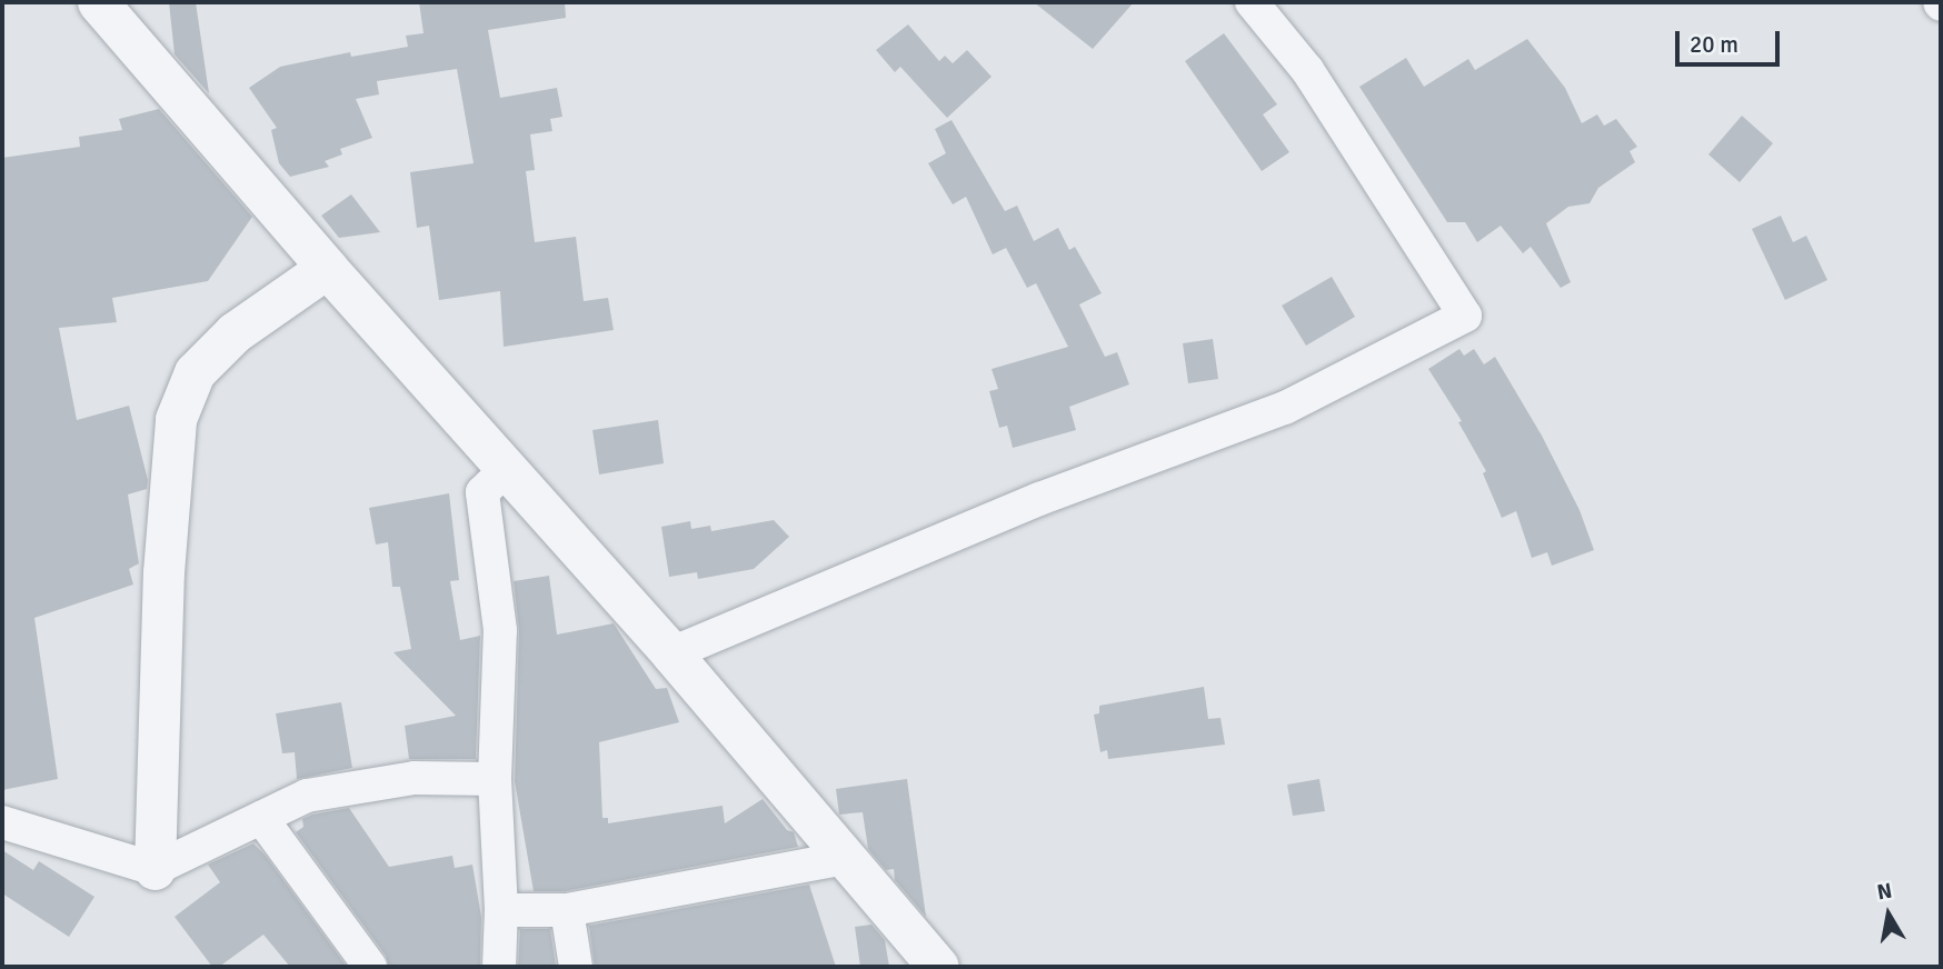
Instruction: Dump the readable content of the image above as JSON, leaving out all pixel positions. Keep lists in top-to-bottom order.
{
  "scale_bar": "20 m",
  "north": "top"
}
